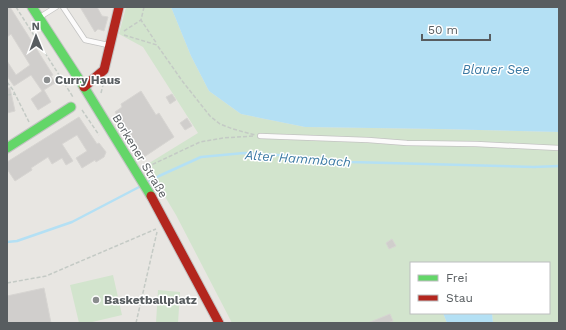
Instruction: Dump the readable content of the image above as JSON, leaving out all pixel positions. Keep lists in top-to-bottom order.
{
  "streets": {
    "main road": ["Borkener Straße"]
  },
  "water": ["Blauer See", "Alter Hammbach"],
  "places": ["Curry Haus", "Basketballplatz"],
  "legend": ["Frei", "Stau"],
  "scale_bar": "50 m",
  "north": "top"
}
